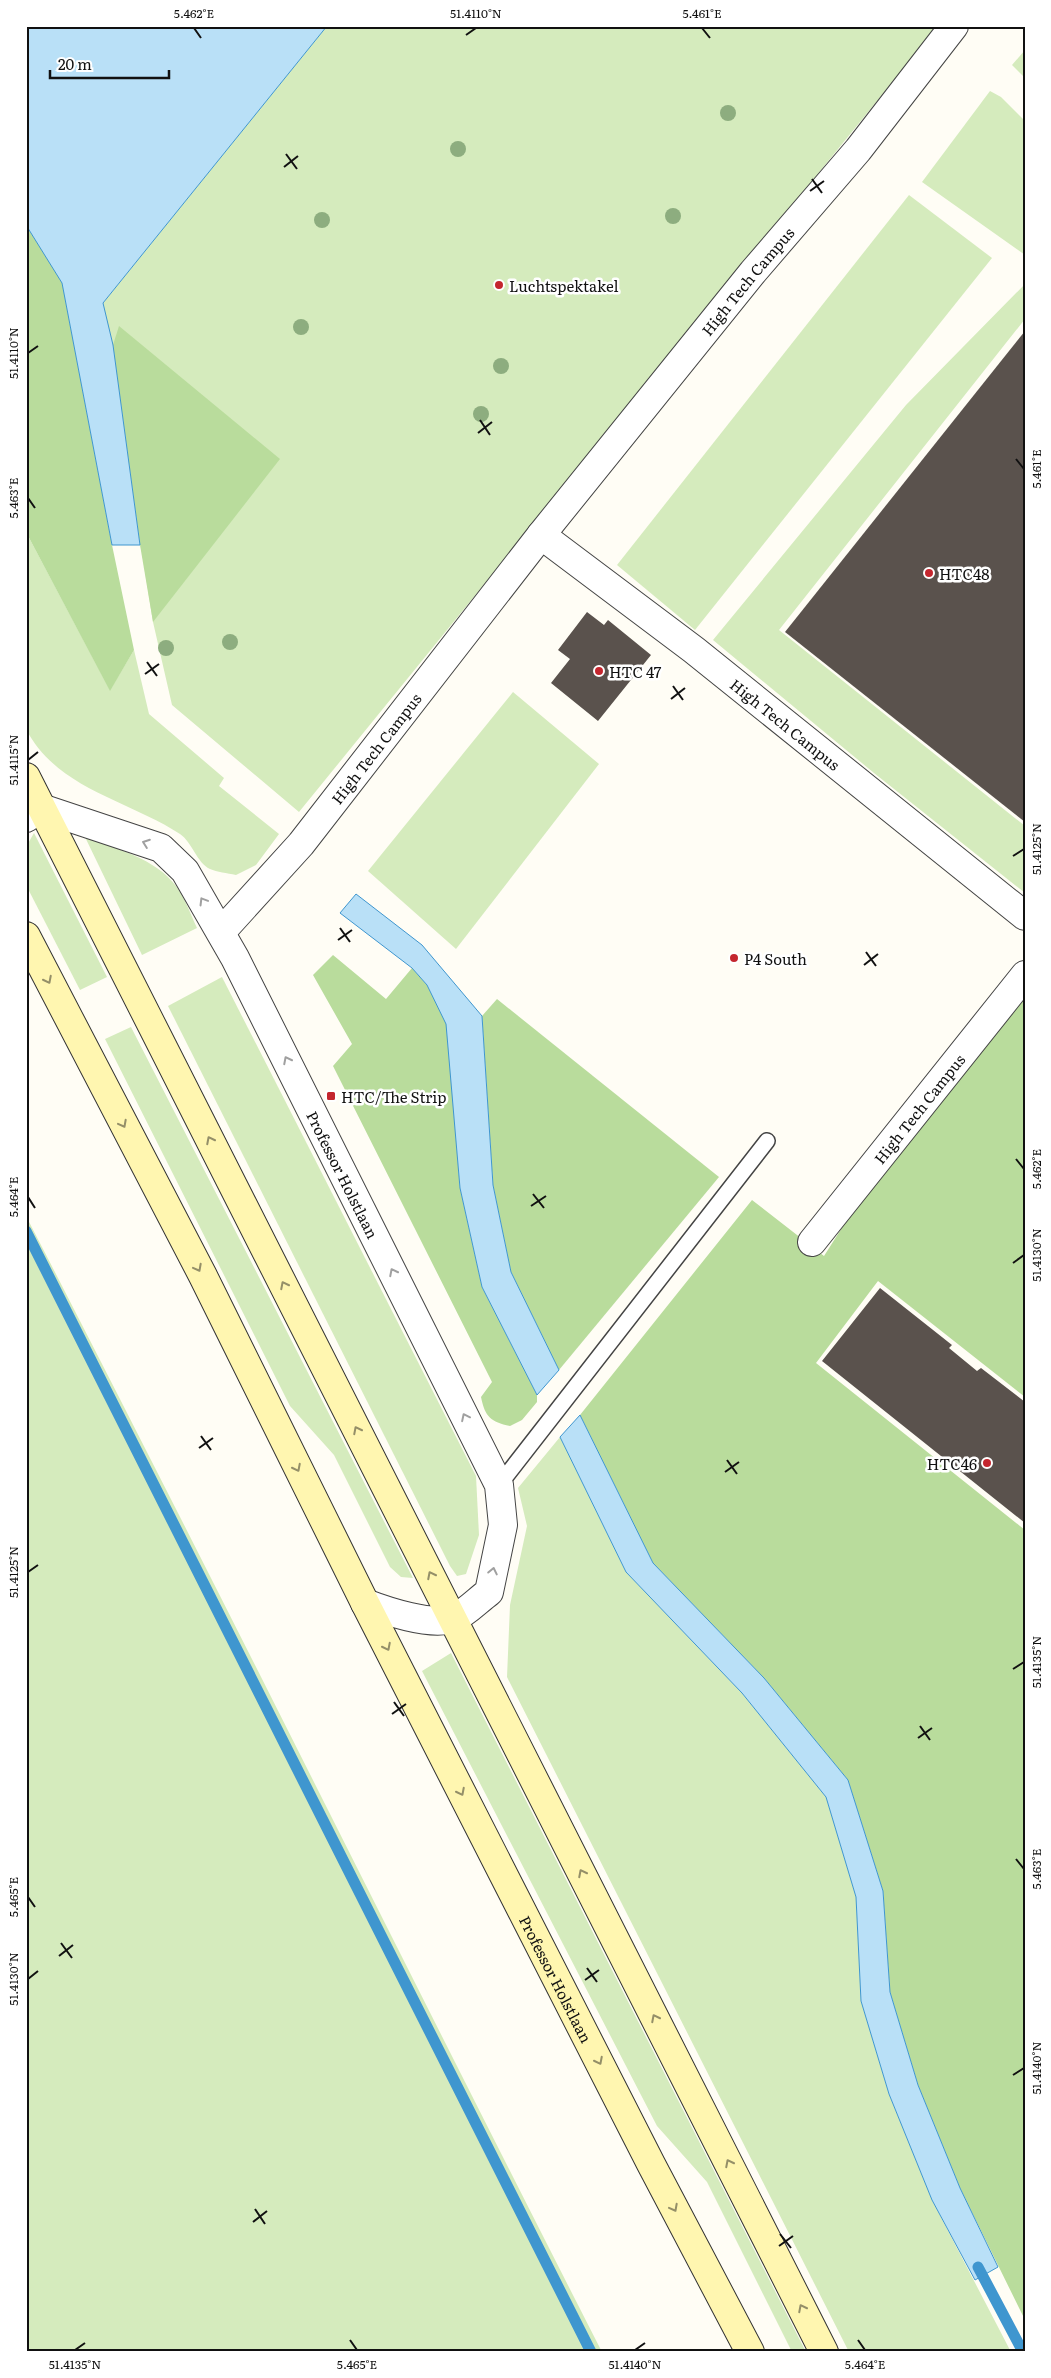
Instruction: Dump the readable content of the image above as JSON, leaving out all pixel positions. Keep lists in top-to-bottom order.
{
  "streets": {
    "main road": ["Professor Holstlaan"],
    "street": ["High Tech Campus"]
  },
  "crossings": [
    ["High Tech Campus", "Professor Holstlaan"]
  ],
  "places": {
    "other": [
      "Luchtspektakel",
      "HTC48",
      "HTC 47",
      "P4 South",
      "HTC46"
    ],
    "transit": ["HTC/The Strip"]
  },
  "scale_bar": "20 m",
  "coordinates": [
    "5.462°E",
    "51.4110°N",
    "5.461°E",
    "5.463°E",
    "51.4115°N",
    "51.4125°N",
    "5.464°E",
    "51.4130°N",
    "51.4135°N",
    "5.465°E",
    "51.4140°N"
  ]
}
